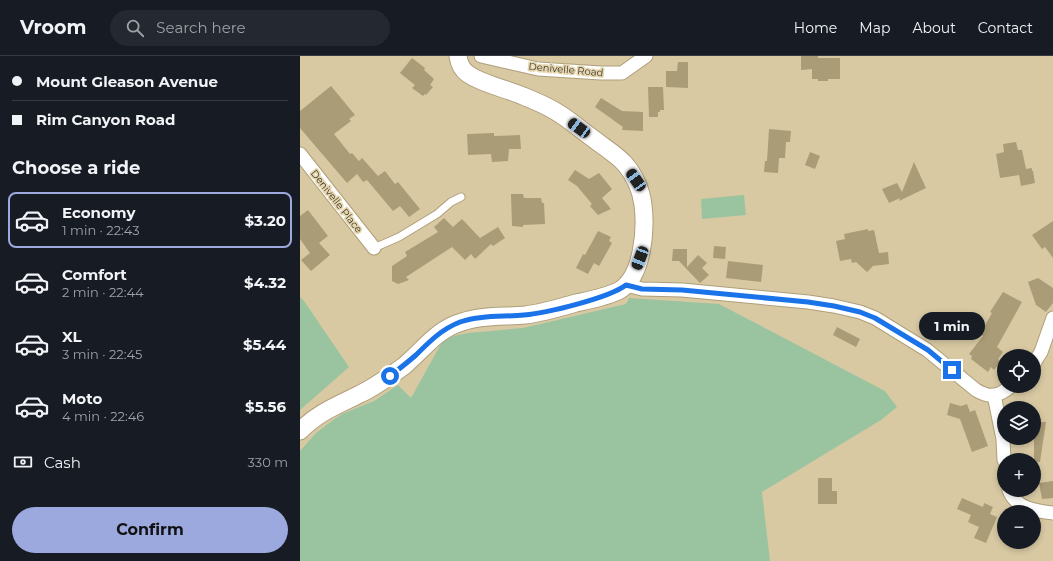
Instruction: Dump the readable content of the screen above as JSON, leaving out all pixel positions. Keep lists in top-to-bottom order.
{
  "streets": {
    "street": ["Denivelle Road", "Denivelle Place"]
  },
  "page": {
    "header": "Vroom",
    "search": "Search here",
    "nav": [
      "Home",
      "Map",
      "About",
      "Contact"
    ],
    "banner": ["Mount Gleason Avenue", "Rim Canyon Road"],
    "heading": "Choose a ride",
    "list": [
      {
        "name": "Economy",
        "note": "1 min · 22:43",
        "value": "$3.20"
      },
      {
        "name": "Comfort",
        "note": "2 min · 22:44",
        "value": "$4.32"
      },
      {
        "name": "XL",
        "note": "3 min · 22:45",
        "value": "$5.44"
      },
      {
        "name": "Moto",
        "note": "4 min · 22:46",
        "value": "$5.56"
      }
    ],
    "bubble": "1 min",
    "map_buttons": ["+", "−"],
    "pay": ["Cash", "330 m"],
    "buttons": "Confirm"
  }
}
